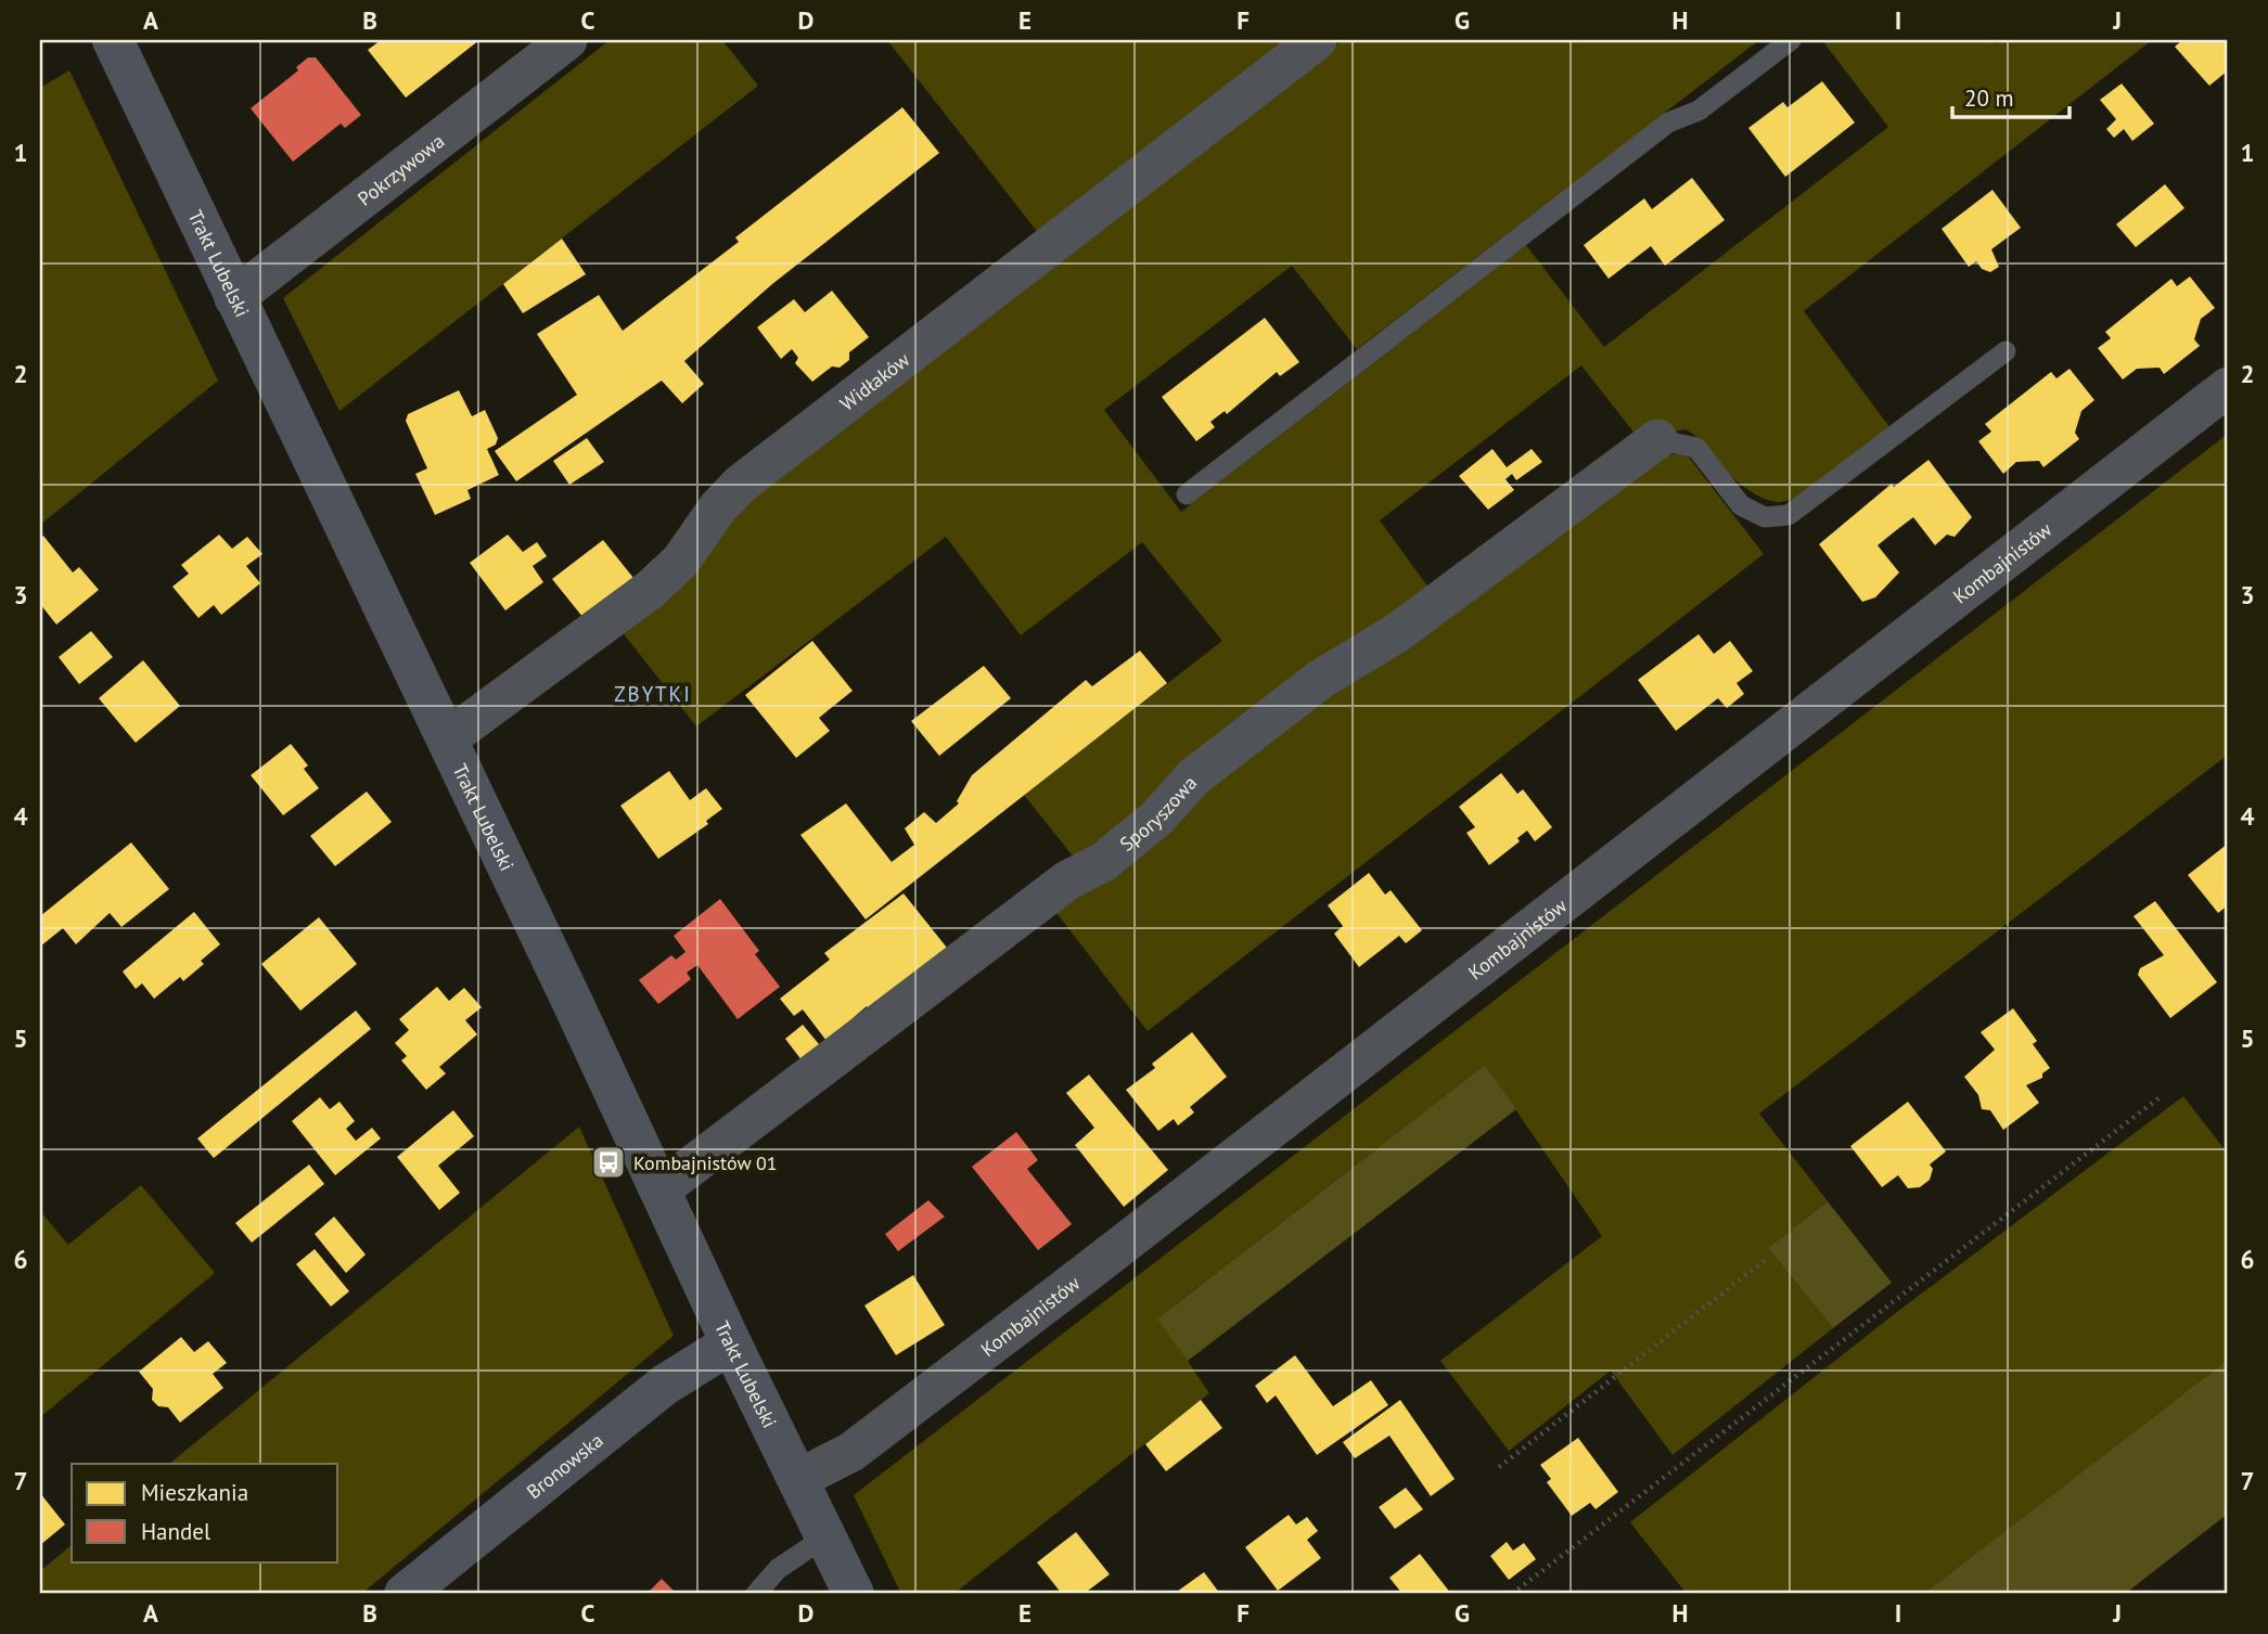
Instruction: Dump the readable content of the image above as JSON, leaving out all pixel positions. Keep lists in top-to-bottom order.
{
  "streets": {
    "street": [
      "Pokrzywowa",
      "Trakt Lubelski",
      "Widłaków",
      "Kombajnistów",
      "Sporyszowa",
      "Bronowska"
    ]
  },
  "crossings": [
    ["Pokrzywowa", "Trakt Lubelski"],
    ["Trakt Lubelski", "Widłaków"],
    ["Trakt Lubelski", "Kombajnistów"],
    ["Trakt Lubelski", "Sporyszowa"],
    ["Trakt Lubelski", "Bronowska"]
  ],
  "districts": ["ZBYTKI"],
  "places": {
    "bus stop": ["Kombajnistów 01"]
  },
  "legend": ["Mieszkania", "Handel"],
  "scale_bar": "20 m",
  "grid": {
    "columns": [
      "A",
      "B",
      "C",
      "D",
      "E",
      "F",
      "G",
      "H",
      "I",
      "J"
    ],
    "rows": [
      "1",
      "2",
      "3",
      "4",
      "5",
      "6",
      "7"
    ]
  }
}
